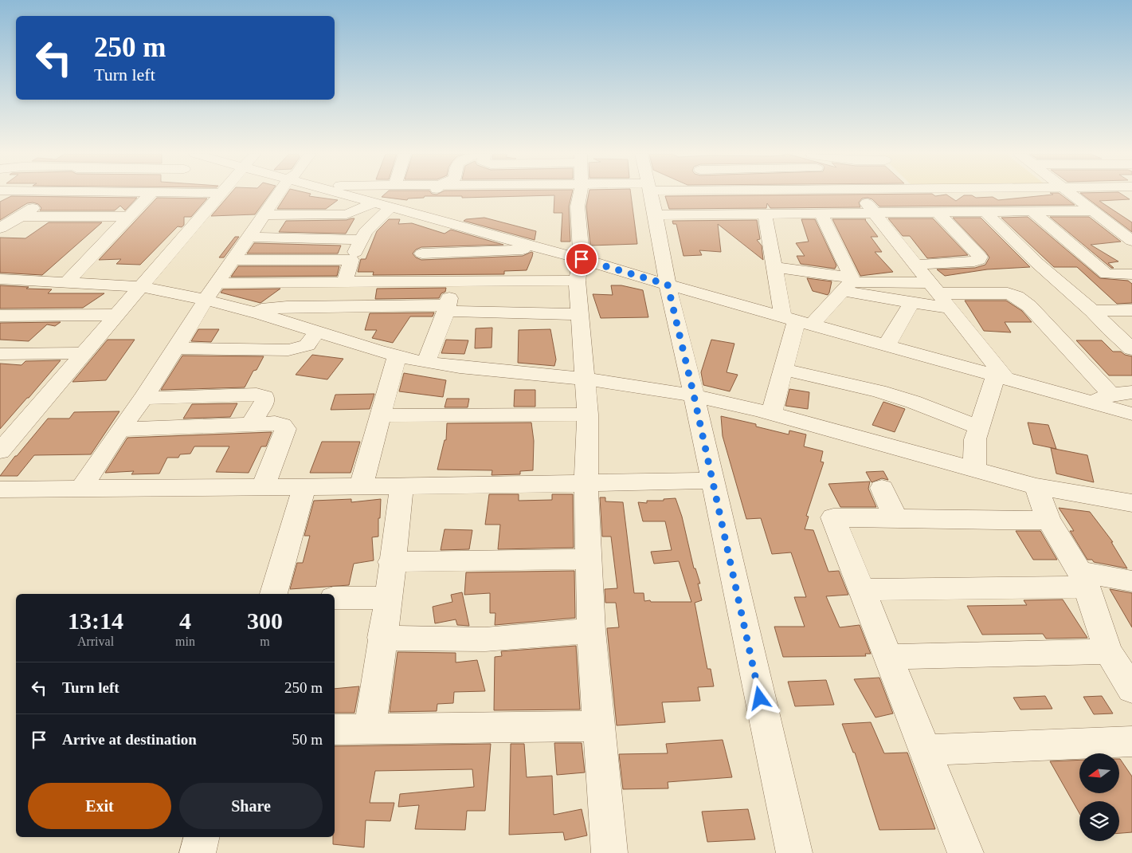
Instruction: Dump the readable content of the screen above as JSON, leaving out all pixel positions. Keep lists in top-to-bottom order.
{
  "north": "left",
  "page": {
    "turn": ["250 m", "Turn left"],
    "eta": [
      "13:14",
      "Arrival",
      "4",
      "min",
      "300",
      "m"
    ],
    "list": [
      {
        "name": "Turn left",
        "value": "250 m"
      },
      {
        "name": "Arrive at destination",
        "value": "50 m"
      }
    ],
    "buttons": ["Exit", "Share"]
  }
}
